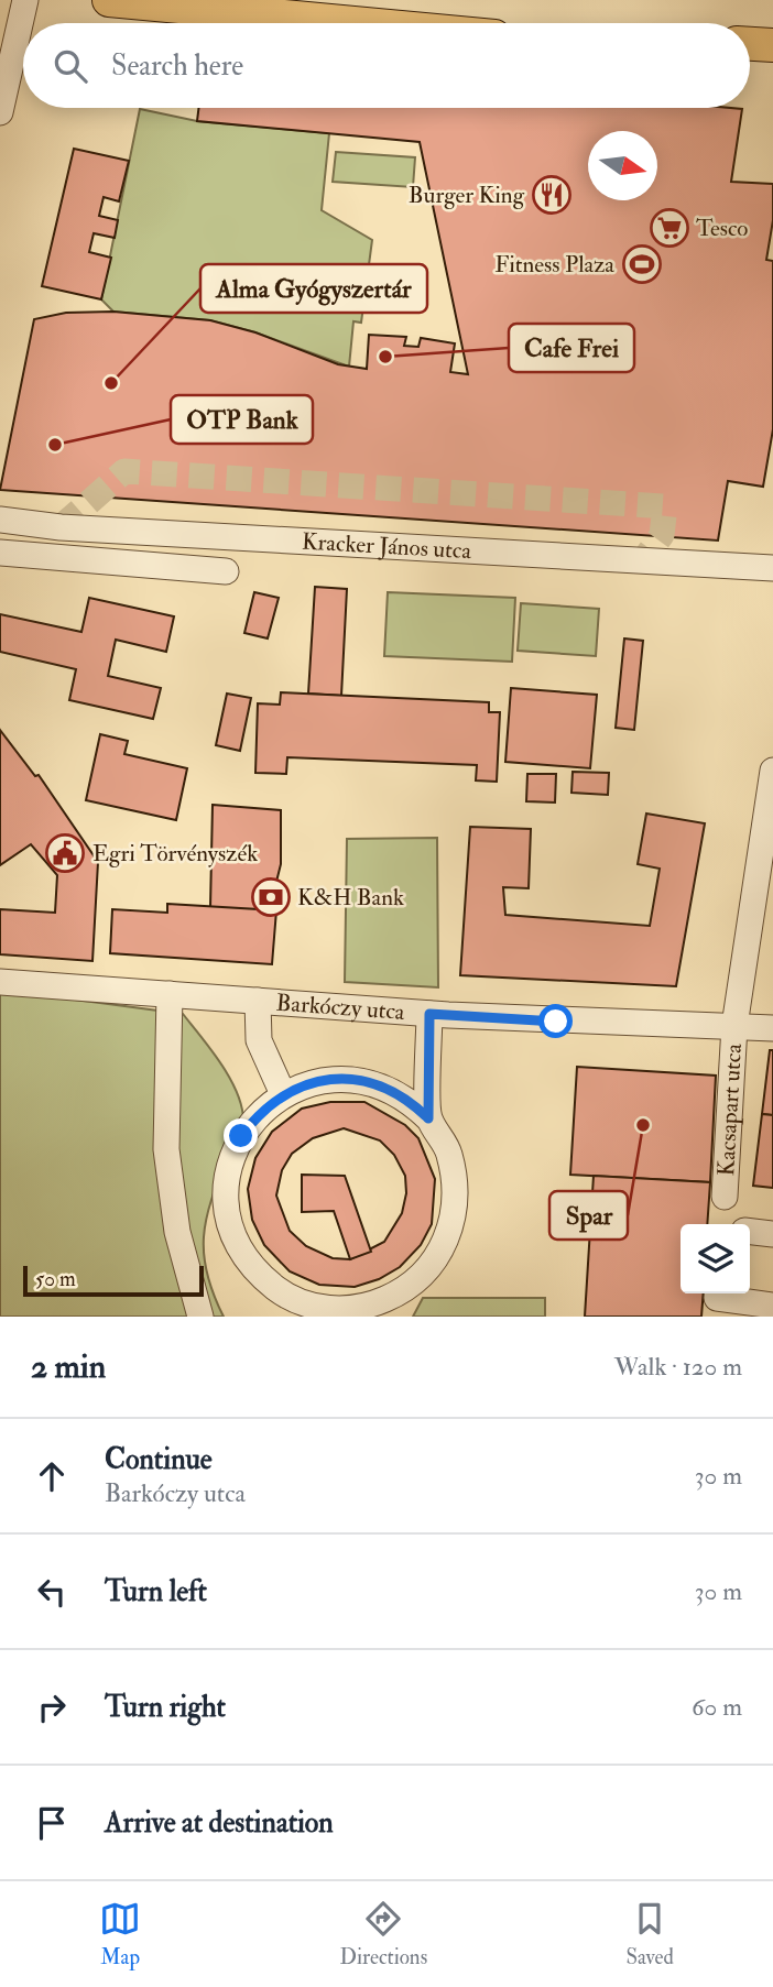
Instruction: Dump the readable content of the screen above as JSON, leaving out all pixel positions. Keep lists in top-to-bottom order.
{
  "streets": {
    "street": ["Kracker János utca", "Barkóczy utca", "Kacsapart utca"]
  },
  "crossings": [
    ["Barkóczy utca", "Kacsapart utca"]
  ],
  "places": {
    "restaurant": ["Burger King"],
    "supermarket": ["Tesco"],
    "sports": ["Fitness Plaza"],
    "other": [
      "Cafe Frei",
      "Alma Gyógyszertár",
      "OTP Bank",
      "Spar"
    ],
    "public building": ["Egri Törvényszék"],
    "bank": ["K&H Bank"]
  },
  "scale_bar": "50 m",
  "north": "right",
  "page": {
    "search": "Search here",
    "scale": "50 m",
    "heading": ["2 min", "Walk · 120 m"],
    "list": [
      ["Continue", "Barkóczy utca", "30 m"],
      ["Turn left", "30 m"],
      ["Turn right", "60 m"],
      "Arrive at destination"
    ],
    "nav": ["Map", "Directions", "Saved"]
  }
}
